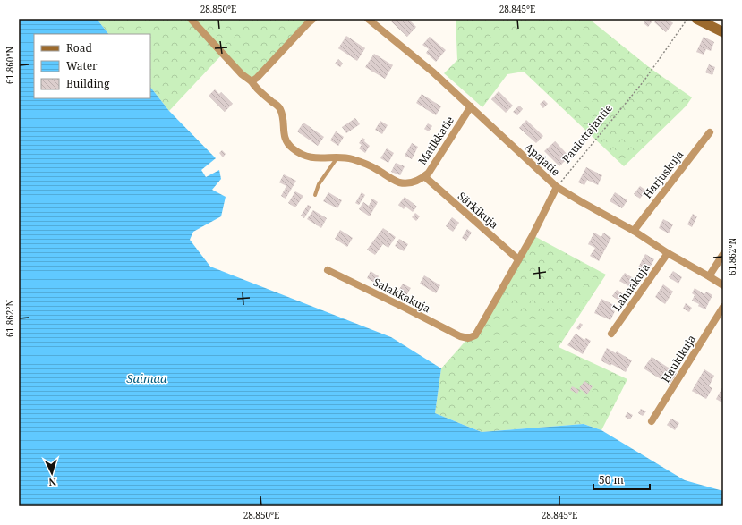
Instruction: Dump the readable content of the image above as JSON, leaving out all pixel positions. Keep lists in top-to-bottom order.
{
  "streets": {
    "street": [
      "Matikkatie",
      "Apajatie",
      "Harjuskuja",
      "Särkikuja",
      "Lahnakuja",
      "Salakkakuja",
      "Haukikuja"
    ],
    "path": ["Paulottajantie"]
  },
  "crossings": [
    ["Paulottajantie", "Apajatie"],
    ["Matikkatie", "Apajatie"],
    ["Matikkatie", "Särkikuja"],
    ["Apajatie", "Harjuskuja"],
    ["Apajatie", "Lahnakuja"],
    ["Särkikuja", "Salakkakuja"]
  ],
  "water": ["Saimaa"],
  "legend": ["Road", "Water", "Building"],
  "scale_bar": "50 m",
  "north": "bottom",
  "coordinates": [
    "28.850°E",
    "28.845°E",
    "61.860°N",
    "61.862°N"
  ]
}
